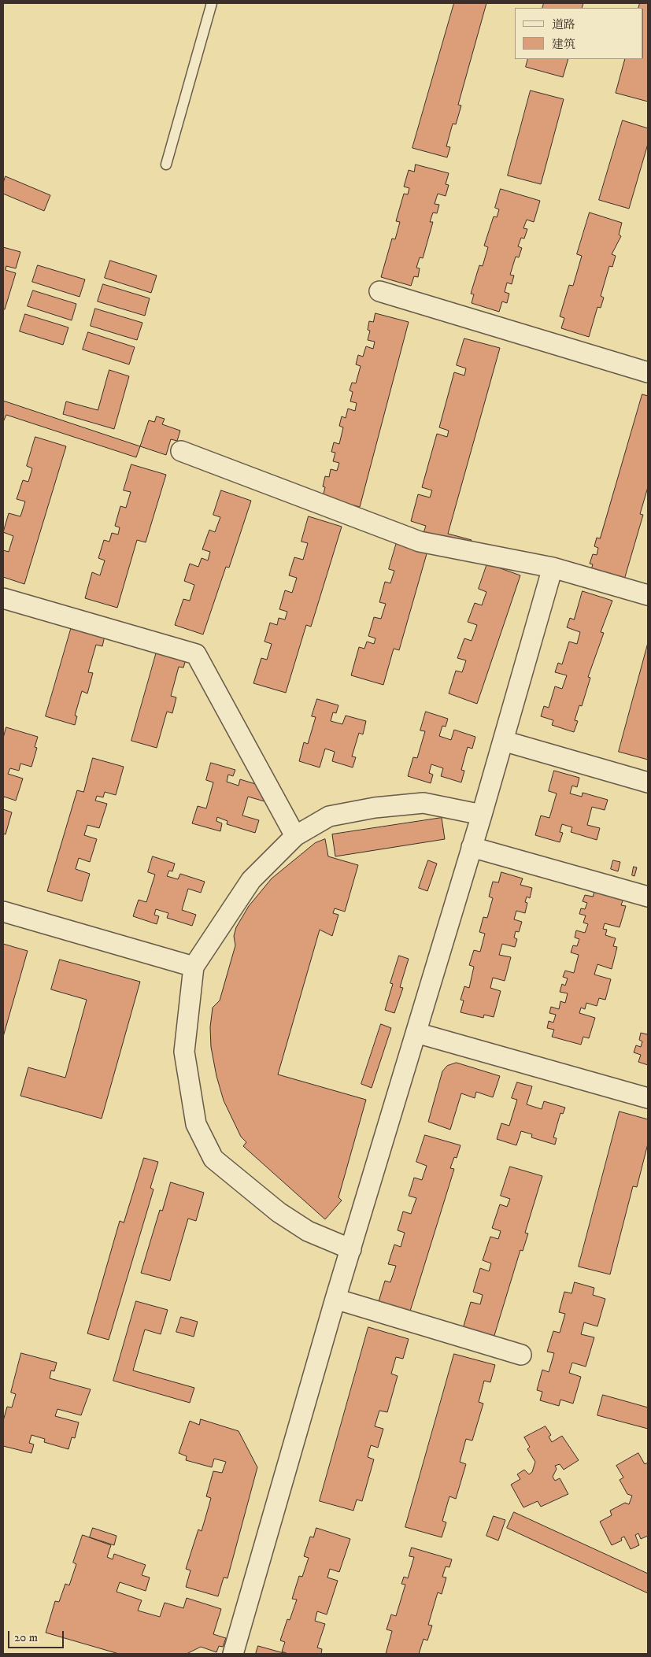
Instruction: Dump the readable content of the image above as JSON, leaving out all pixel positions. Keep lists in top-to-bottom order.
{
  "legend": ["道路", "建筑"],
  "scale_bar": "20 m"
}
